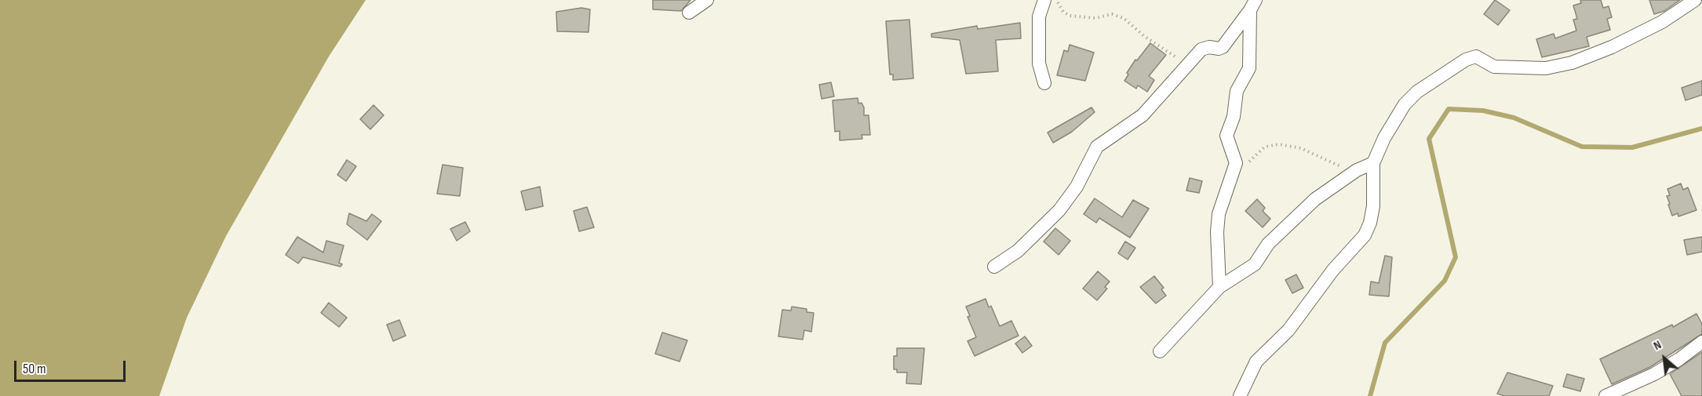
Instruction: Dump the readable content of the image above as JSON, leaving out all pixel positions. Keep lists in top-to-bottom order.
{
  "scale_bar": "50 m",
  "north": "top left"
}
